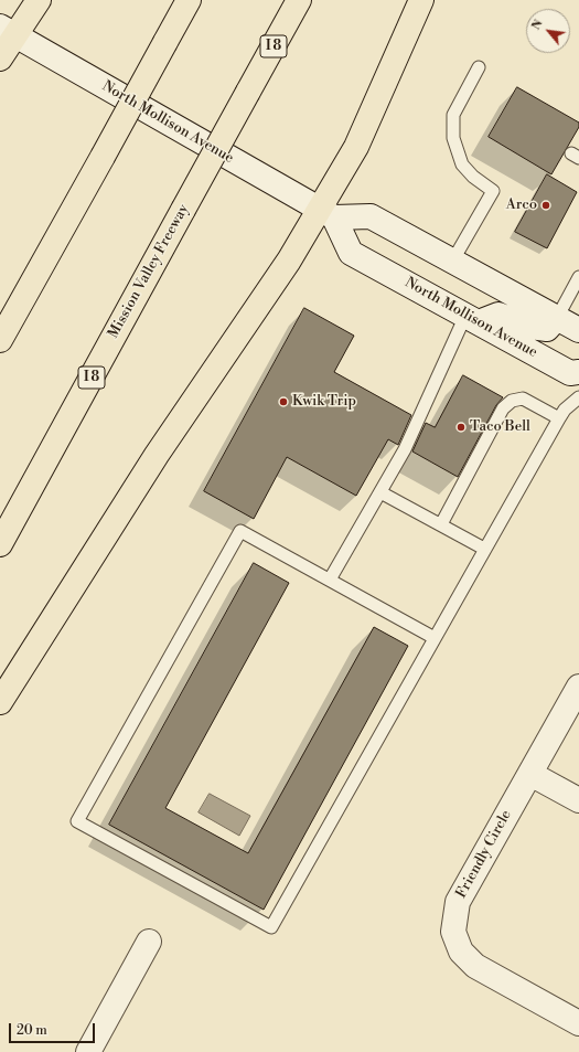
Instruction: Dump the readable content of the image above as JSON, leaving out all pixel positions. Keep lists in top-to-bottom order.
{
  "streets": {
    "highway": ["I 8", "Mission Valley Freeway"],
    "main road": ["North Mollison Avenue", "Friendly Circle"]
  },
  "places": ["Arco", "Kwik Trip", "Taco Bell"],
  "scale_bar": "20 m",
  "north": "top left"
}
